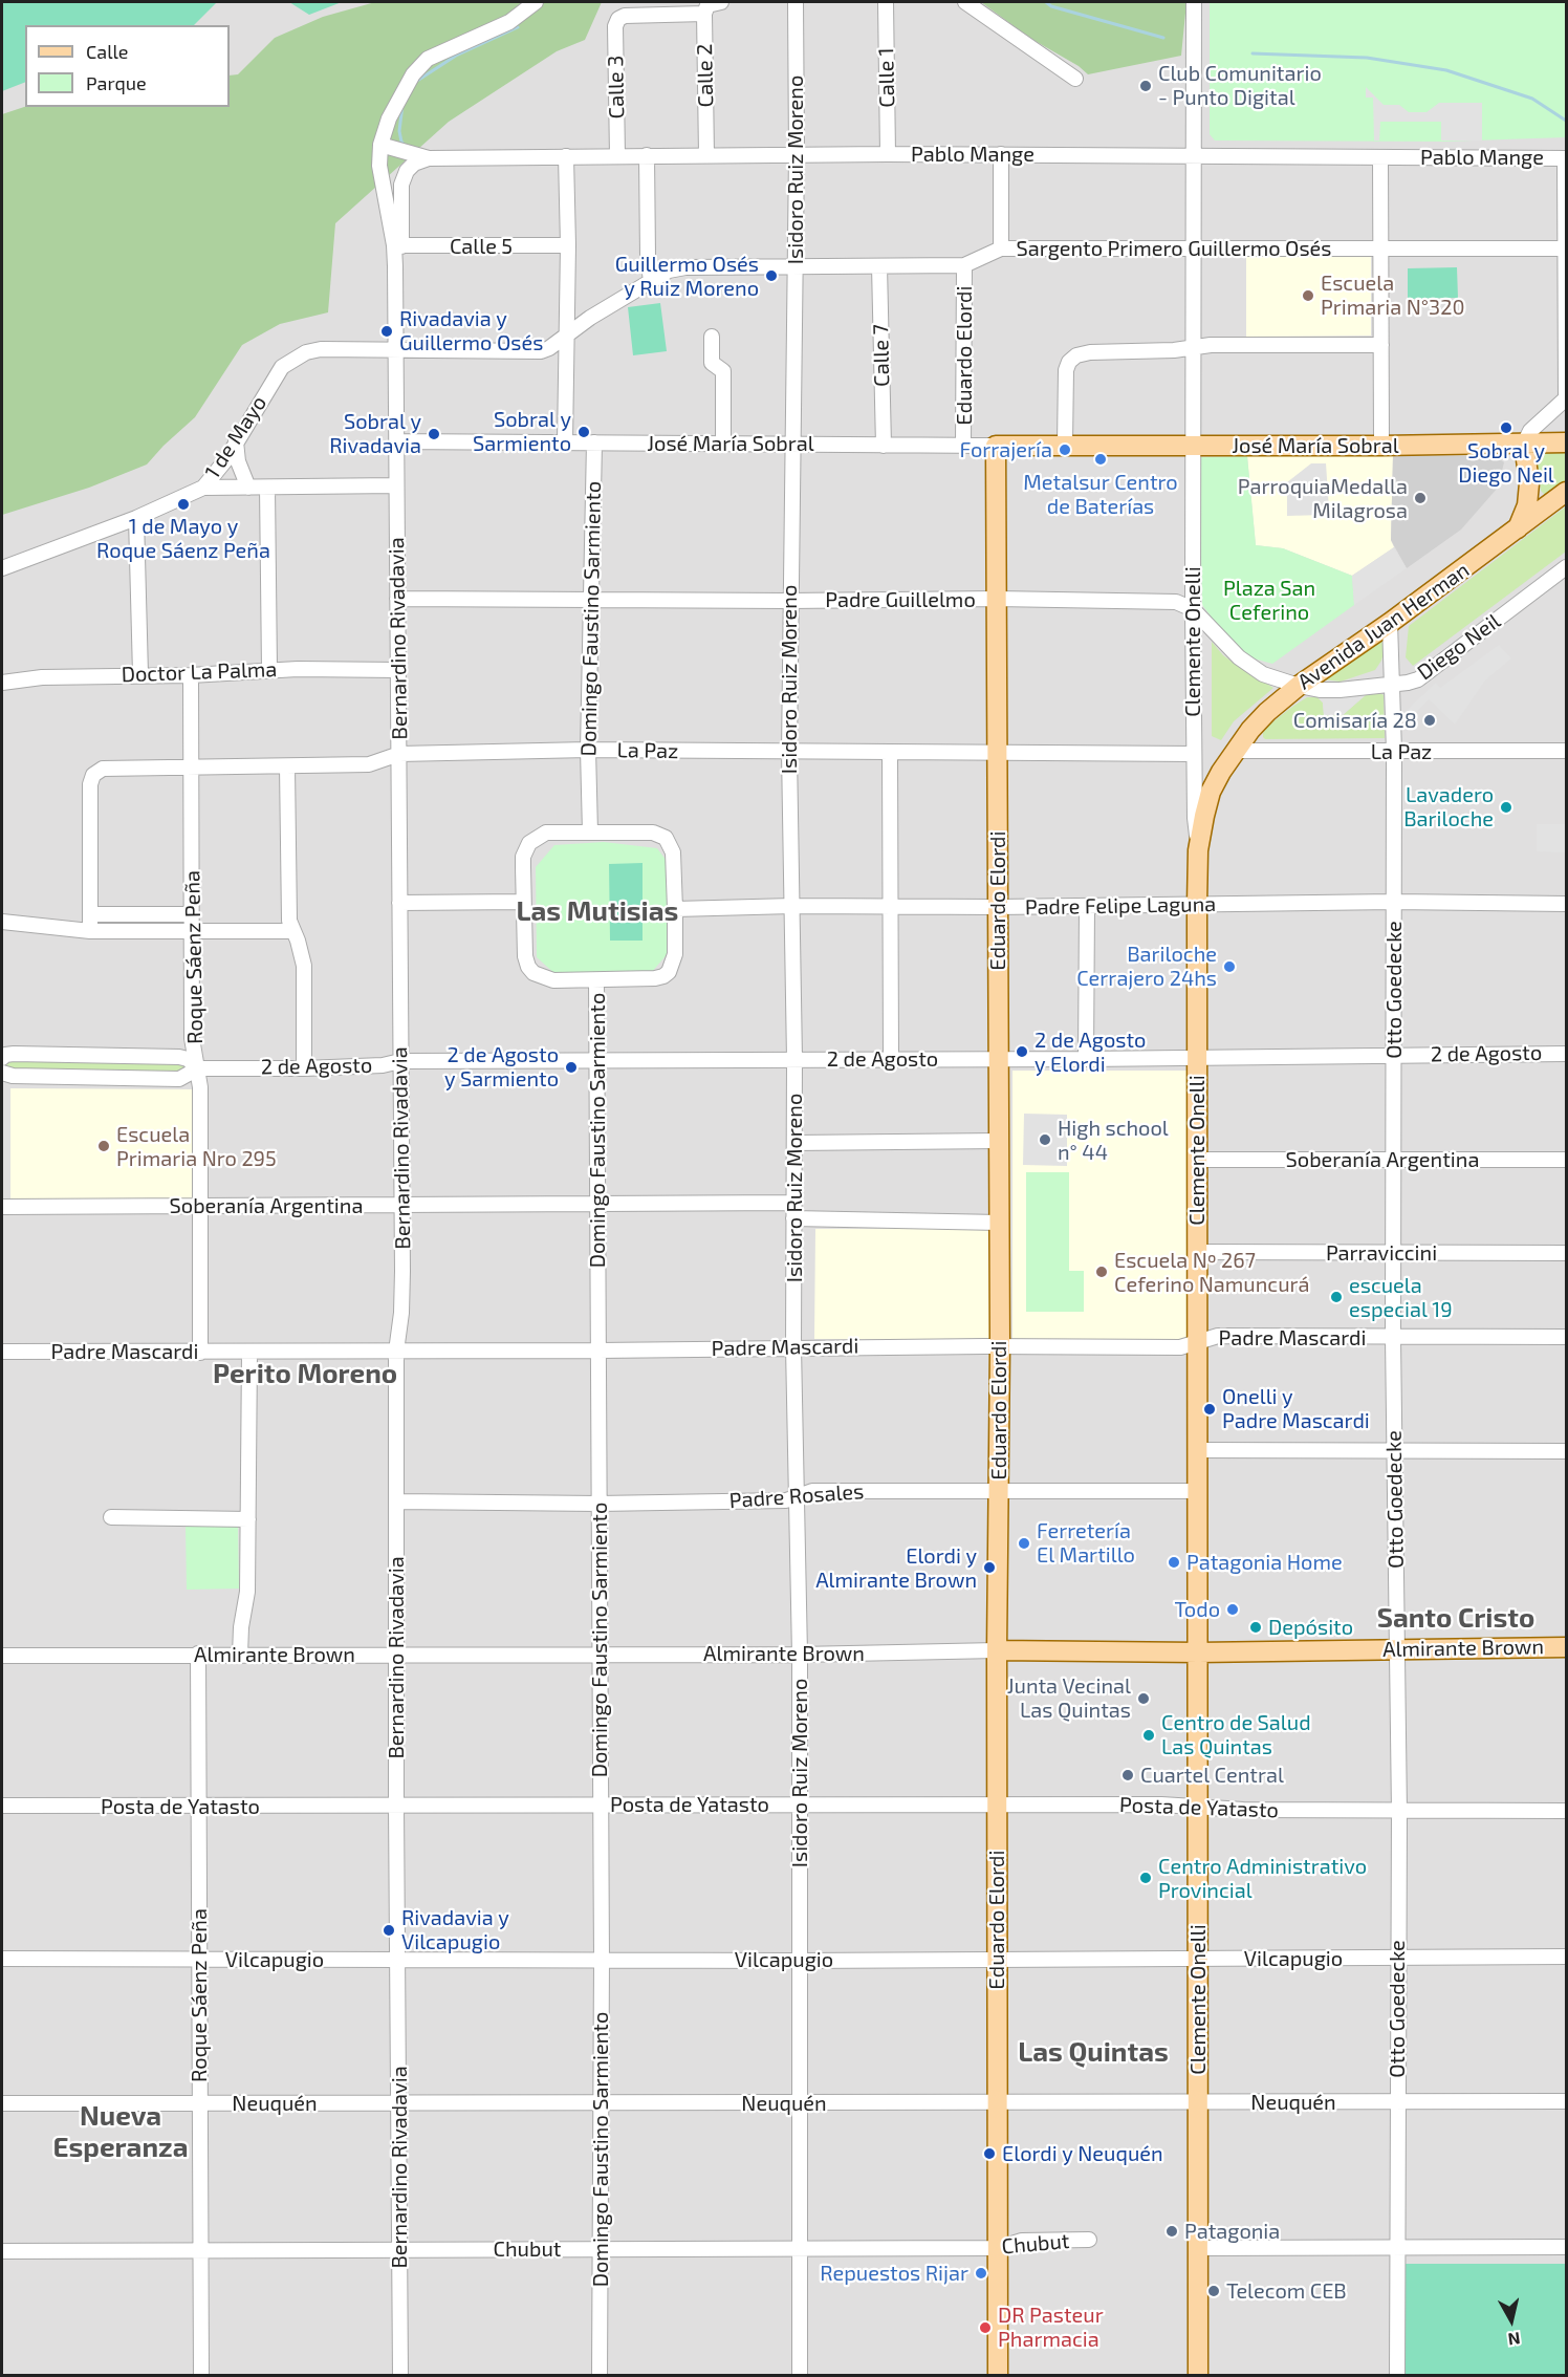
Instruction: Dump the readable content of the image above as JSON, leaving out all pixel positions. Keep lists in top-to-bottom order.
{
  "streets": {
    "main road": [
      "Eduardo Elordi",
      "José María Sobral",
      "Avenida Juan Herman",
      "Clemente Onelli",
      "Almirante Brown"
    ],
    "street": [
      "Calle 2",
      "Calle 1",
      "Calle 3",
      "Pablo Mange",
      "Isidoro Ruiz Moreno",
      "Calle 5",
      "Sargento Primero Guillermo Osés",
      "Calle 7",
      "1 de Mayo",
      "Padre Guillelmo",
      "Domingo Faustino Sarmiento",
      "Bernardino Rivadavia",
      "Diego Neil",
      "Doctor La Palma",
      "La Paz",
      "Padre Felipe Laguna",
      "Roque Sáenz Peña",
      "Otto Goedecke",
      "2 de Agosto",
      "Soberanía Argentina",
      "Parraviccini",
      "Padre Mascardi",
      "Padre Rosales",
      "Posta de Yatasto",
      "Vilcapugio",
      "Neuquén",
      "Chubut"
    ]
  },
  "crossings": [
    ["Calle 2", "Calle 3"],
    ["Calle 2", "Pablo Mange"],
    ["Calle 1", "Pablo Mange"],
    ["Calle 3", "Pablo Mange"],
    ["Pablo Mange", "Isidoro Ruiz Moreno"],
    ["Pablo Mange", "Bernardino Rivadavia"],
    ["Pablo Mange", "Clemente Onelli"],
    ["Isidoro Ruiz Moreno", "Sargento Primero Guillermo Osés"],
    ["Isidoro Ruiz Moreno", "José María Sobral"],
    ["Isidoro Ruiz Moreno", "Padre Guillelmo"],
    ["Isidoro Ruiz Moreno", "La Paz"],
    ["Isidoro Ruiz Moreno", "Padre Felipe Laguna"],
    ["Isidoro Ruiz Moreno", "2 de Agosto"],
    ["Isidoro Ruiz Moreno", "Soberanía Argentina"],
    ["Isidoro Ruiz Moreno", "Padre Mascardi"],
    ["Isidoro Ruiz Moreno", "Padre Rosales"],
    ["Isidoro Ruiz Moreno", "Almirante Brown"],
    ["Isidoro Ruiz Moreno", "Posta de Yatasto"],
    ["Isidoro Ruiz Moreno", "Vilcapugio"],
    ["Isidoro Ruiz Moreno", "Neuquén"],
    ["Isidoro Ruiz Moreno", "Chubut"],
    ["Calle 5", "Bernardino Rivadavia"],
    ["Sargento Primero Guillermo Osés", "Calle 7"],
    ["Sargento Primero Guillermo Osés", "Eduardo Elordi"],
    ["Sargento Primero Guillermo Osés", "1 de Mayo"],
    ["Sargento Primero Guillermo Osés", "Bernardino Rivadavia"],
    ["Sargento Primero Guillermo Osés", "Clemente Onelli"],
    ["Calle 7", "José María Sobral"],
    ["Eduardo Elordi", "José María Sobral"],
    ["Eduardo Elordi", "Padre Guillelmo"],
    ["Eduardo Elordi", "La Paz"],
    ["Eduardo Elordi", "Padre Felipe Laguna"],
    ["Eduardo Elordi", "2 de Agosto"],
    ["Eduardo Elordi", "Padre Mascardi"],
    ["Eduardo Elordi", "Padre Rosales"],
    ["Eduardo Elordi", "Almirante Brown"],
    ["Eduardo Elordi", "Posta de Yatasto"],
    ["Eduardo Elordi", "Vilcapugio"],
    ["Eduardo Elordi", "Neuquén"],
    ["Eduardo Elordi", "Chubut"],
    ["1 de Mayo", "Bernardino Rivadavia"],
    ["José María Sobral", "Domingo Faustino Sarmiento"],
    ["José María Sobral", "Bernardino Rivadavia"],
    ["José María Sobral", "Clemente Onelli"],
    ["Padre Guillelmo", "Domingo Faustino Sarmiento"],
    ["Padre Guillelmo", "Bernardino Rivadavia"],
    ["Padre Guillelmo", "Clemente Onelli"],
    ["Domingo Faustino Sarmiento", "La Paz"],
    ["Domingo Faustino Sarmiento", "Padre Felipe Laguna"],
    ["Domingo Faustino Sarmiento", "2 de Agosto"],
    ["Domingo Faustino Sarmiento", "Soberanía Argentina"],
    ["Domingo Faustino Sarmiento", "Padre Mascardi"],
    ["Domingo Faustino Sarmiento", "Padre Rosales"],
    ["Domingo Faustino Sarmiento", "Almirante Brown"],
    ["Domingo Faustino Sarmiento", "Posta de Yatasto"],
    ["Domingo Faustino Sarmiento", "Vilcapugio"],
    ["Domingo Faustino Sarmiento", "Neuquén"],
    ["Domingo Faustino Sarmiento", "Chubut"],
    ["Avenida Juan Herman", "Clemente Onelli"],
    ["Avenida Juan Herman", "Diego Neil"],
    ["Avenida Juan Herman", "La Paz"],
    ["Avenida Juan Herman", "Otto Goedecke"],
    ["Bernardino Rivadavia", "Doctor La Palma"],
    ["Bernardino Rivadavia", "La Paz"],
    ["Bernardino Rivadavia", "2 de Agosto"],
    ["Bernardino Rivadavia", "Soberanía Argentina"],
    ["Bernardino Rivadavia", "Padre Mascardi"],
    ["Bernardino Rivadavia", "Padre Rosales"],
    ["Bernardino Rivadavia", "Almirante Brown"],
    ["Bernardino Rivadavia", "Posta de Yatasto"],
    ["Bernardino Rivadavia", "Vilcapugio"],
    ["Bernardino Rivadavia", "Neuquén"],
    ["Bernardino Rivadavia", "Chubut"],
    ["Clemente Onelli", "La Paz"],
    ["Clemente Onelli", "Padre Felipe Laguna"],
    ["Clemente Onelli", "2 de Agosto"],
    ["Clemente Onelli", "Soberanía Argentina"],
    ["Clemente Onelli", "Parraviccini"],
    ["Clemente Onelli", "Padre Mascardi"],
    ["Clemente Onelli", "Padre Rosales"],
    ["Clemente Onelli", "Almirante Brown"],
    ["Clemente Onelli", "Posta de Yatasto"],
    ["Clemente Onelli", "Vilcapugio"],
    ["Clemente Onelli", "Neuquén"],
    ["Diego Neil", "Otto Goedecke"],
    ["Doctor La Palma", "Roque Sáenz Peña"],
    ["La Paz", "Roque Sáenz Peña"],
    ["La Paz", "Otto Goedecke"],
    ["Padre Felipe Laguna", "Otto Goedecke"],
    ["Roque Sáenz Peña", "2 de Agosto"],
    ["Roque Sáenz Peña", "Soberanía Argentina"],
    ["Roque Sáenz Peña", "Padre Mascardi"],
    ["Roque Sáenz Peña", "Almirante Brown"],
    ["Roque Sáenz Peña", "Posta de Yatasto"],
    ["Roque Sáenz Peña", "Vilcapugio"],
    ["Roque Sáenz Peña", "Neuquén"],
    ["Roque Sáenz Peña", "Chubut"],
    ["Otto Goedecke", "2 de Agosto"],
    ["Otto Goedecke", "Soberanía Argentina"],
    ["Otto Goedecke", "Parraviccini"],
    ["Otto Goedecke", "Padre Mascardi"],
    ["Otto Goedecke", "Almirante Brown"],
    ["Otto Goedecke", "Posta de Yatasto"],
    ["Otto Goedecke", "Vilcapugio"],
    ["Otto Goedecke", "Neuquén"]
  ],
  "districts": [
    "Las Mutisias",
    "Perito Moreno",
    "Santo Cristo",
    "Las Quintas",
    "Nueva Esperanza"
  ],
  "parks": ["Plaza San Ceferino"],
  "places": [
    "Club Comunitario - Punto Digital",
    "Guillermo Osés y Ruiz Moreno",
    "Escuela Primaria N°320",
    "Rivadavia y Guillermo Osés",
    "Sobral y Diego Neil",
    "Sobral y Sarmiento",
    "Sobral y Rivadavia",
    "Forrajería",
    "Metalsur Centro de Baterías",
    "ParroquiaMedalla Milagrosa",
    "1 de Mayo y Roque Sáenz Peña",
    "Comisaría 28",
    "Lavadero Bariloche",
    "Bariloche Cerrajero 24hs",
    "2 de Agosto y Elordi",
    "2 de Agosto y Sarmiento",
    "High school n° 44",
    "Escuela Primaria Nro 295",
    "Escuela Nº 267 Ceferino Namuncurá",
    "escuela especial 19",
    "Onelli y Padre Mascardi",
    "Ferretería El Martillo",
    "Patagonia Home",
    "Elordi y Almirante Brown",
    "Todo",
    "Depósito",
    "Junta Vecinal Las Quintas",
    "Centro de Salud Las Quintas",
    "Cuartel Central",
    "Centro Administrativo Provincial",
    "Rivadavia y Vilcapugio",
    "Elordi y Neuquén",
    "Patagonia",
    "Repuestos Rijar",
    "Telecom CEB",
    "DR Pasteur Pharmacia"
  ],
  "legend": ["Calle", "Parque"],
  "north": "bottom"
}
